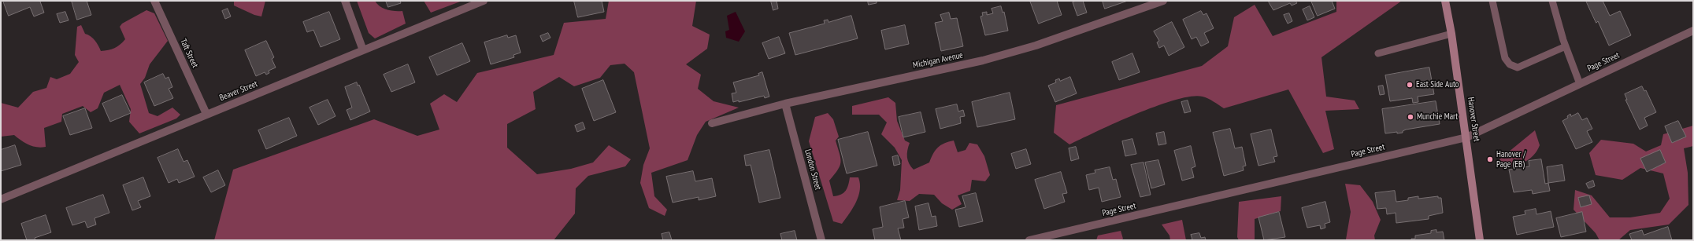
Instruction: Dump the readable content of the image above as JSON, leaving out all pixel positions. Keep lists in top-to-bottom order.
{
  "streets": {
    "main road": ["Hanover Street"],
    "street": [
      "Taft Street",
      "Michigan Avenue",
      "Page Street",
      "Beaver Street",
      "London Street"
    ]
  },
  "crossings": [
    ["Taft Street", "Beaver Street"],
    ["Michigan Avenue", "London Street"],
    ["Page Street", "Hanover Street"]
  ],
  "places": ["East Side Auto", "Munchie Mart", "Hanover / Page (EB)"]
}
